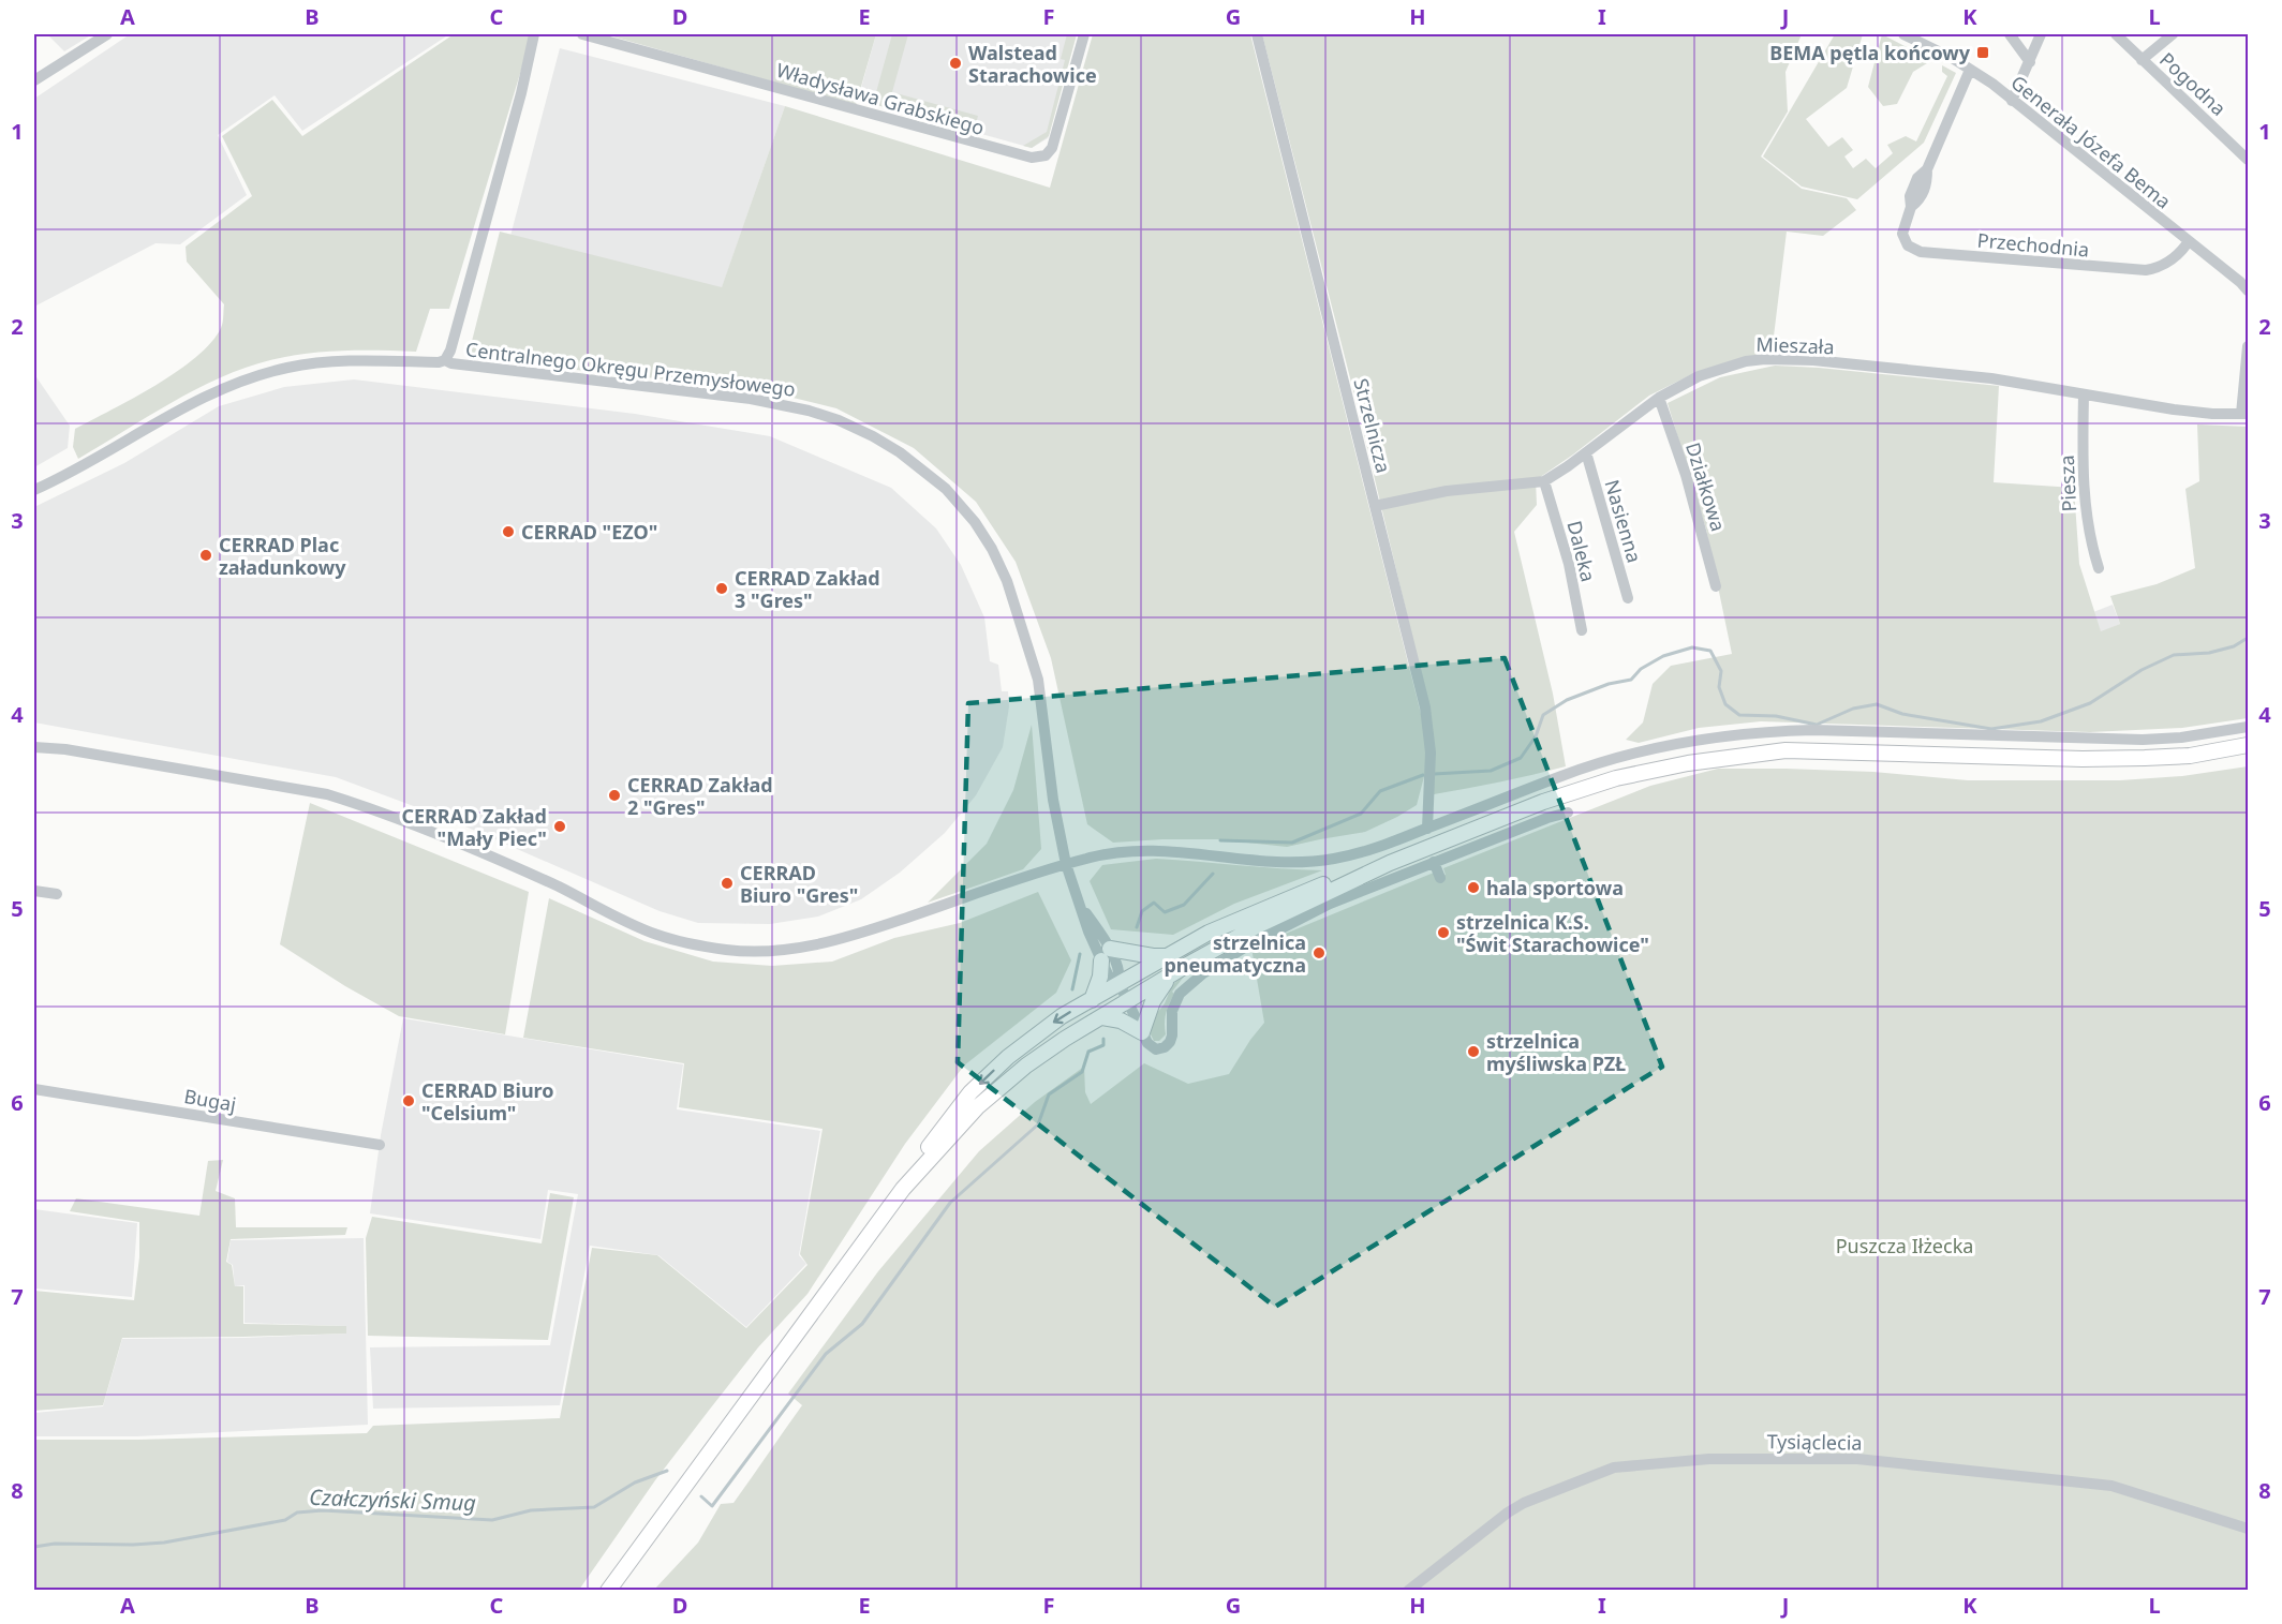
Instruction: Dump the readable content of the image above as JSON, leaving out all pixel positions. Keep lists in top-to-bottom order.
{
  "streets": {
    "street": [
      "Pogodna",
      "Władysława Grabskiego",
      "Generała Józefa Bema",
      "Przechodnia",
      "Mieszała",
      "Centralnego Okręgu Przemysłowego",
      "Strzelnicza",
      "Piesza",
      "Działkowa",
      "Nasienna",
      "Daleka",
      "Bugaj",
      "Tysiąclecia"
    ]
  },
  "crossings": [
    ["Generała Józefa Bema", "Przechodnia"],
    ["Mieszała", "Strzelnicza"],
    ["Mieszała", "Piesza"],
    ["Mieszała", "Działkowa"],
    ["Mieszała", "Nasienna"],
    ["Mieszała", "Daleka"]
  ],
  "water": ["Czałczyński Smug"],
  "parks": ["Puszcza Iłżecka"],
  "places": {
    "transit": ["BEMA pętla końcowy"],
    "other": [
      "Walstead Starachowice",
      "CERRAD \"EZO\"",
      "CERRAD Plac załadunkowy",
      "CERRAD Zakład 3 \"Gres\"",
      "CERRAD Zakład 2 \"Gres\"",
      "CERRAD Zakład \"Mały Piec\"",
      "CERRAD Biuro \"Gres\"",
      "hala sportowa",
      "strzelnica K.S. \"Świt Starachowice\"",
      "strzelnica pneumatyczna",
      "strzelnica myśliwska PZŁ",
      "CERRAD Biuro \"Celsium\""
    ]
  },
  "grid": {
    "columns": [
      "A",
      "B",
      "C",
      "D",
      "E",
      "F",
      "G",
      "H",
      "I",
      "J",
      "K",
      "L"
    ],
    "rows": [
      "1",
      "2",
      "3",
      "4",
      "5",
      "6",
      "7",
      "8"
    ]
  }
}
